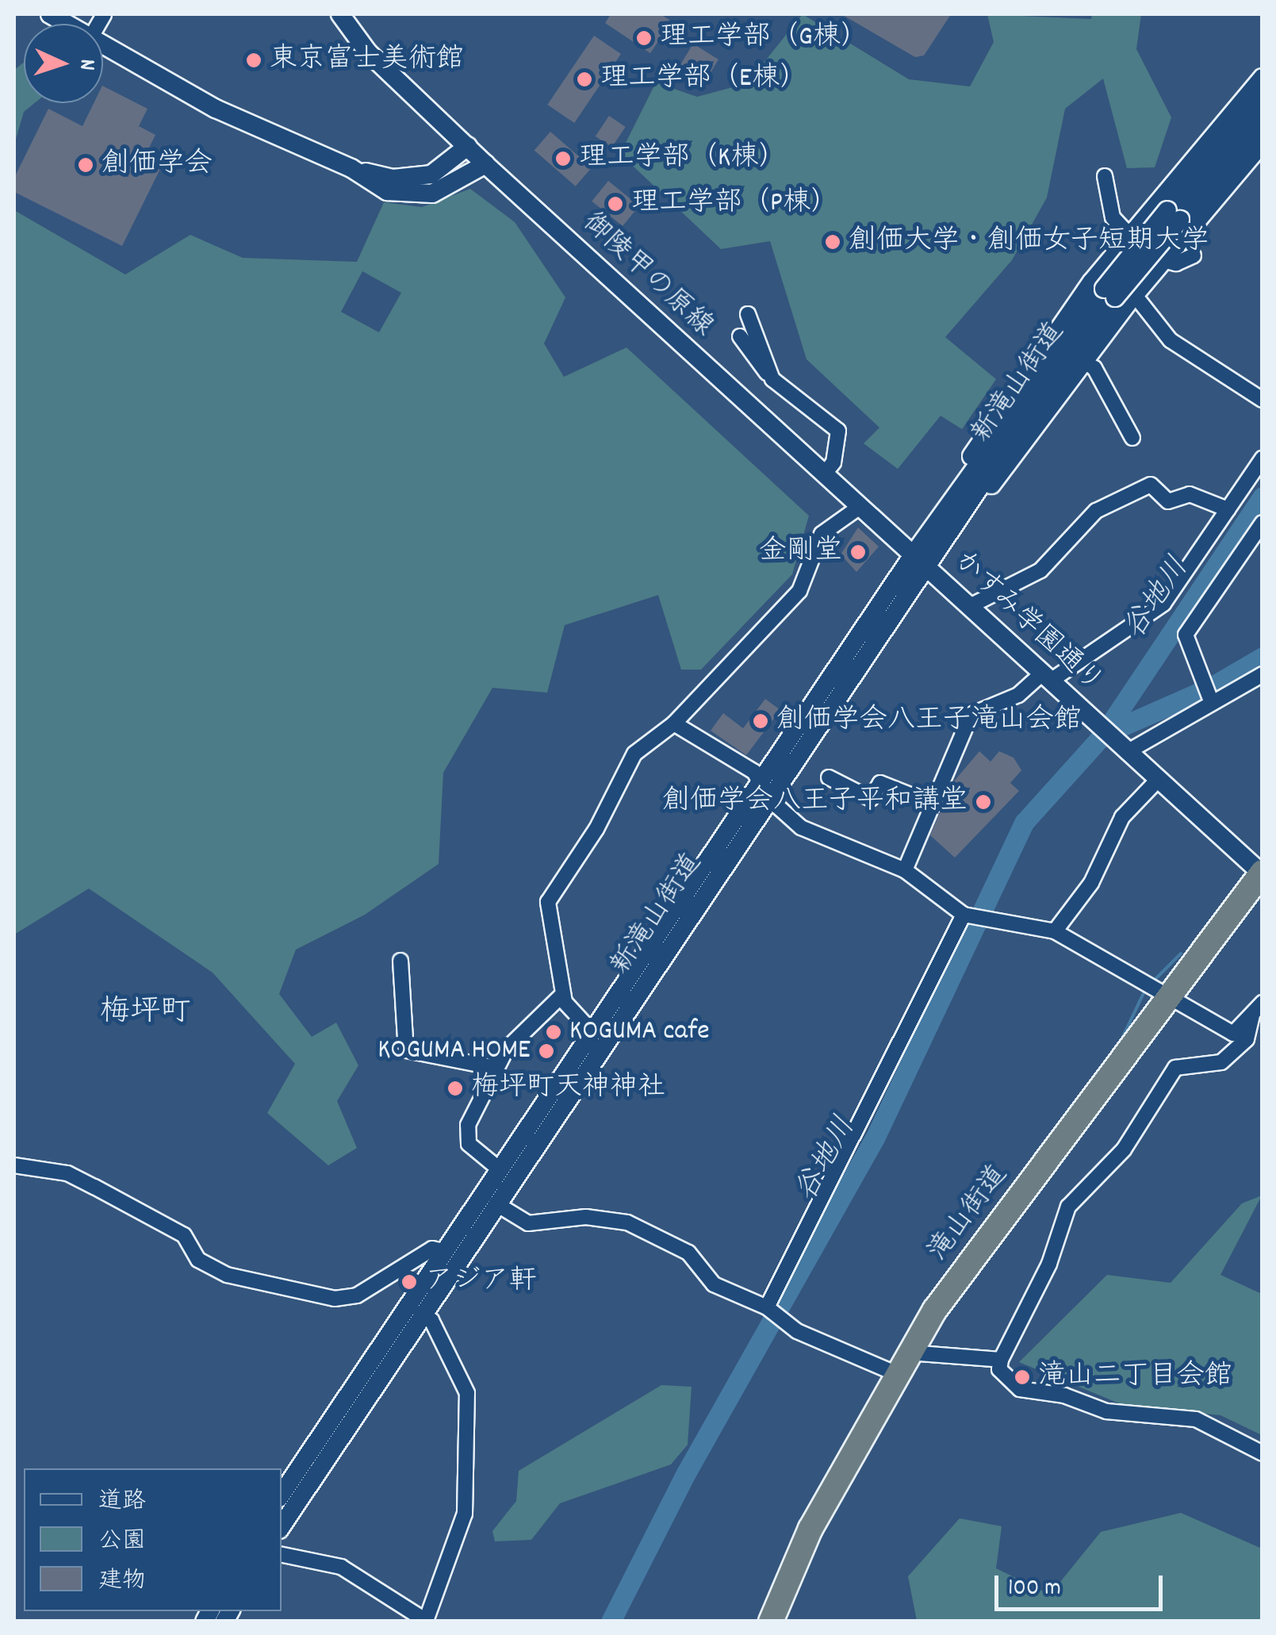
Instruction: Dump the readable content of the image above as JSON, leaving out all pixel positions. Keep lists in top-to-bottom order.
{
  "streets": {
    "highway": ["滝山街道"],
    "main road": ["御陵甲の原線", "新滝山街道", "かすみ学園通り"]
  },
  "crossings": [
    ["御陵甲の原線", "新滝山街道"],
    ["御陵甲の原線", "かすみ学園通り"],
    ["新滝山街道", "かすみ学園通り"]
  ],
  "districts": ["梅坪町"],
  "water": ["谷地川"],
  "places": [
    "理工学部（G棟）",
    "東京富士美術館",
    "理工学部（E棟）",
    "理工学部（K棟）",
    "創価学会",
    "理工学部（P棟）",
    "創価大学・創価女子短期大学",
    "金剛堂",
    "創価学会八王子滝山会館",
    "創価学会八王子平和講堂",
    "KOGUMA cafe",
    "KOGUMA HOME",
    "梅坪町天神神社",
    "アジア軒",
    "滝山二丁目会館"
  ],
  "legend": ["道路", "公園", "建物"],
  "scale_bar": "100 m",
  "north": "right"
}
